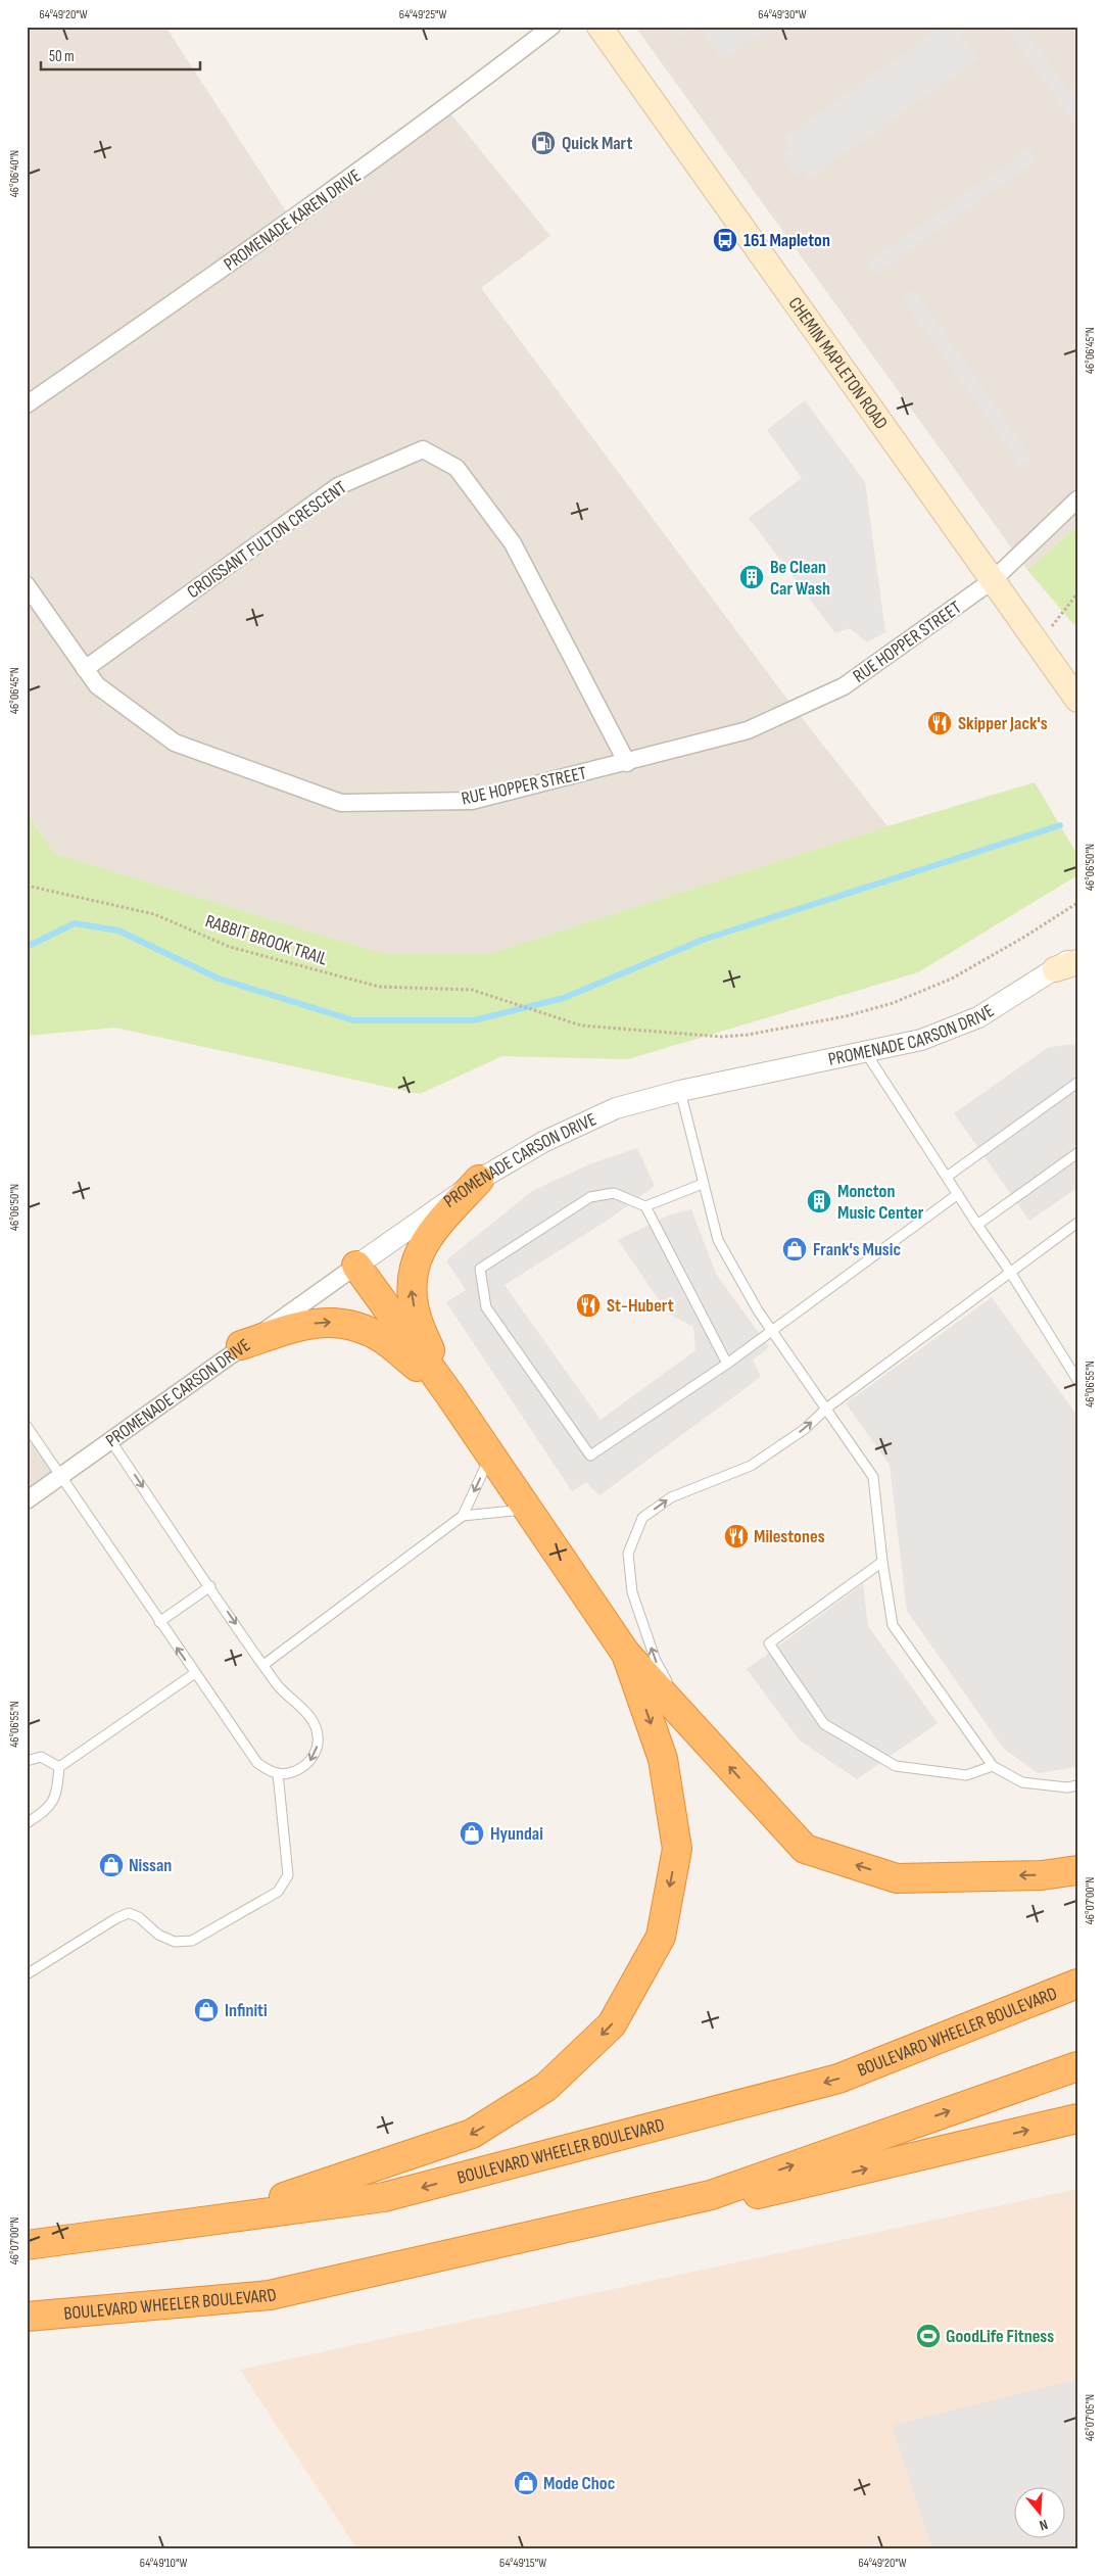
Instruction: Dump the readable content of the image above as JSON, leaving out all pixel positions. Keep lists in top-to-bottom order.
{
  "streets": {
    "highway": ["BOULEVARD WHEELER BOULEVARD"],
    "main road": ["CHEMIN MAPLETON ROAD"],
    "street": [
      "PROMENADE KAREN DRIVE",
      "CROISSANT FULTON CRESCENT",
      "RUE HOPPER STREET",
      "PROMENADE CARSON DRIVE"
    ],
    "path": ["RABBIT BROOK TRAIL"]
  },
  "crossings": [
    ["CHEMIN MAPLETON ROAD", "RUE HOPPER STREET"],
    ["CROISSANT FULTON CRESCENT", "RUE HOPPER STREET"]
  ],
  "places": {
    "fuel station": ["Quick Mart"],
    "bus stop": ["161 Mapleton"],
    "building": ["Be Clean Car Wash", "Moncton Music Center"],
    "restaurant": ["Skipper Jack's", "St-Hubert", "Milestones"],
    "shop": [
      "Frank's Music",
      "Hyundai",
      "Nissan",
      "Infiniti",
      "Mode Choc"
    ],
    "sports": ["GoodLife Fitness"]
  },
  "scale_bar": "50 m",
  "north": "bottom",
  "coordinates": [
    "64°49'20\"W",
    "64°49'25\"W",
    "64°49'30\"W",
    "46°06'40\"N",
    "46°06'45\"N",
    "46°06'50\"N",
    "46°06'55\"N",
    "46°07'00\"N",
    "46°07'05\"N",
    "64°49'10\"W",
    "64°49'15\"W"
  ]
}
